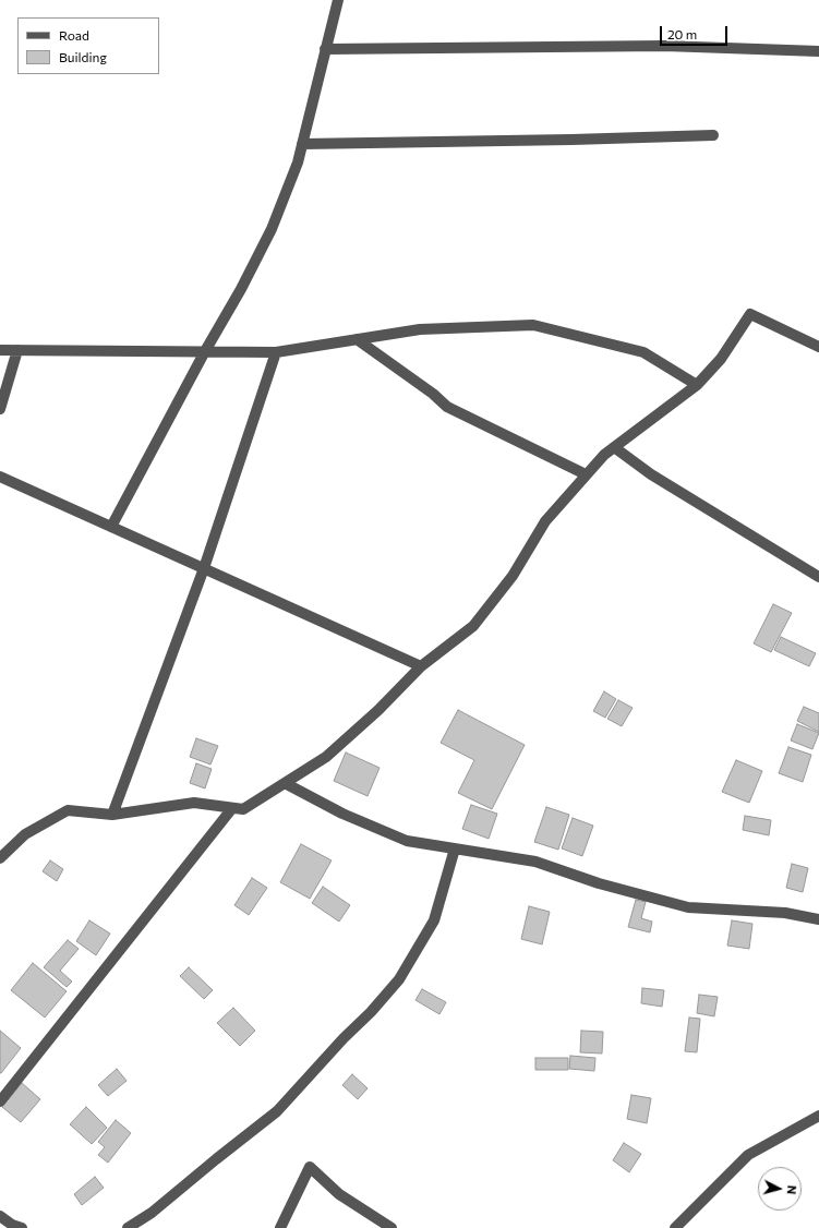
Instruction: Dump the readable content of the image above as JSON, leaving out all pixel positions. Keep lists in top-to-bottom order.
{
  "legend": ["Road", "Building"],
  "scale_bar": "20 m",
  "north": "right"
}
